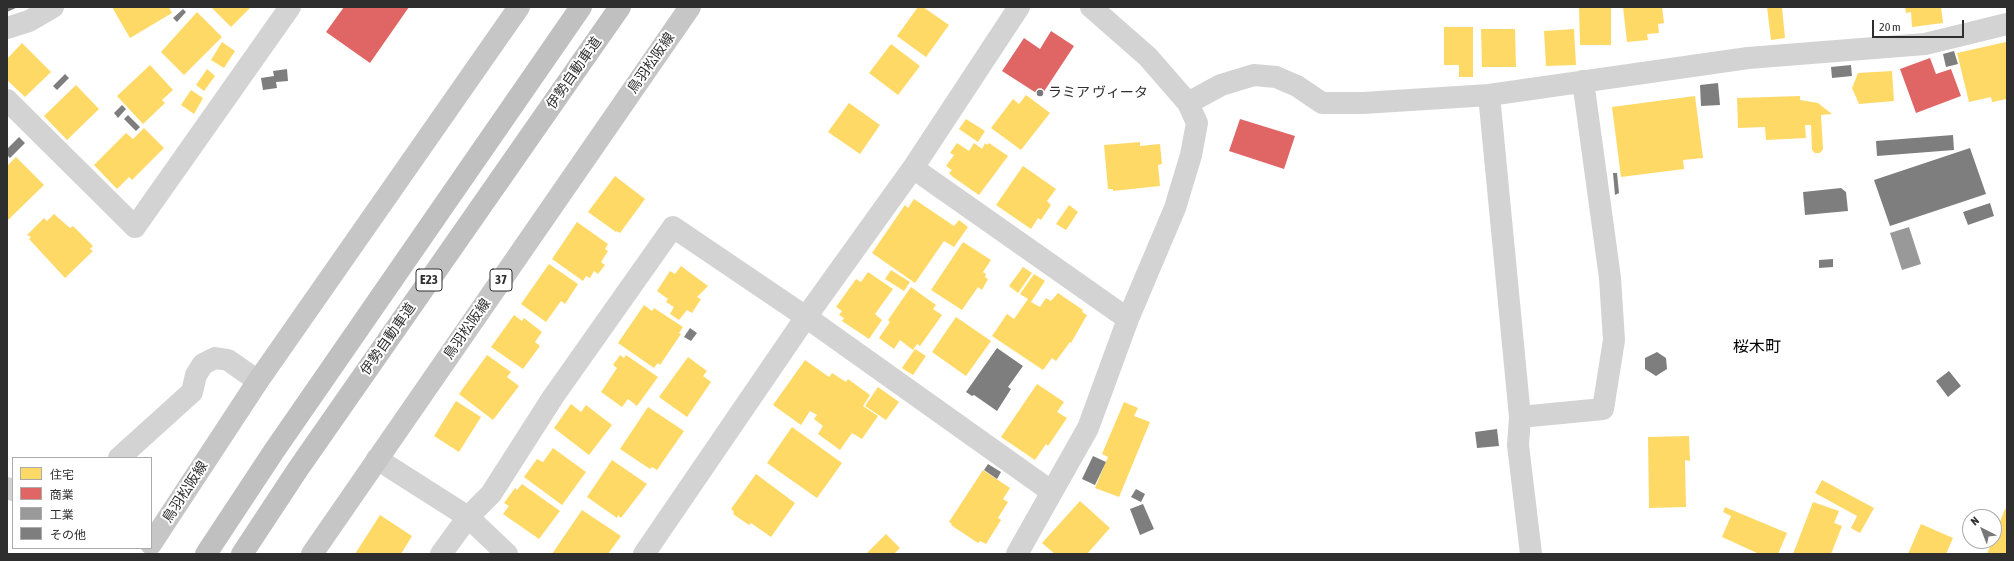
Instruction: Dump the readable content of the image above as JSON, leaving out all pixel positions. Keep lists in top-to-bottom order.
{
  "streets": {
    "highway": ["伊勢自動車道", "E23"],
    "main road": ["鳥羽松阪線", "37"]
  },
  "districts": ["桜木町"],
  "places": ["ラミア ヴィータ"],
  "legend": [
    "住宅",
    "商業",
    "工業",
    "その他"
  ],
  "scale_bar": "20 m",
  "north": "top left"
}
